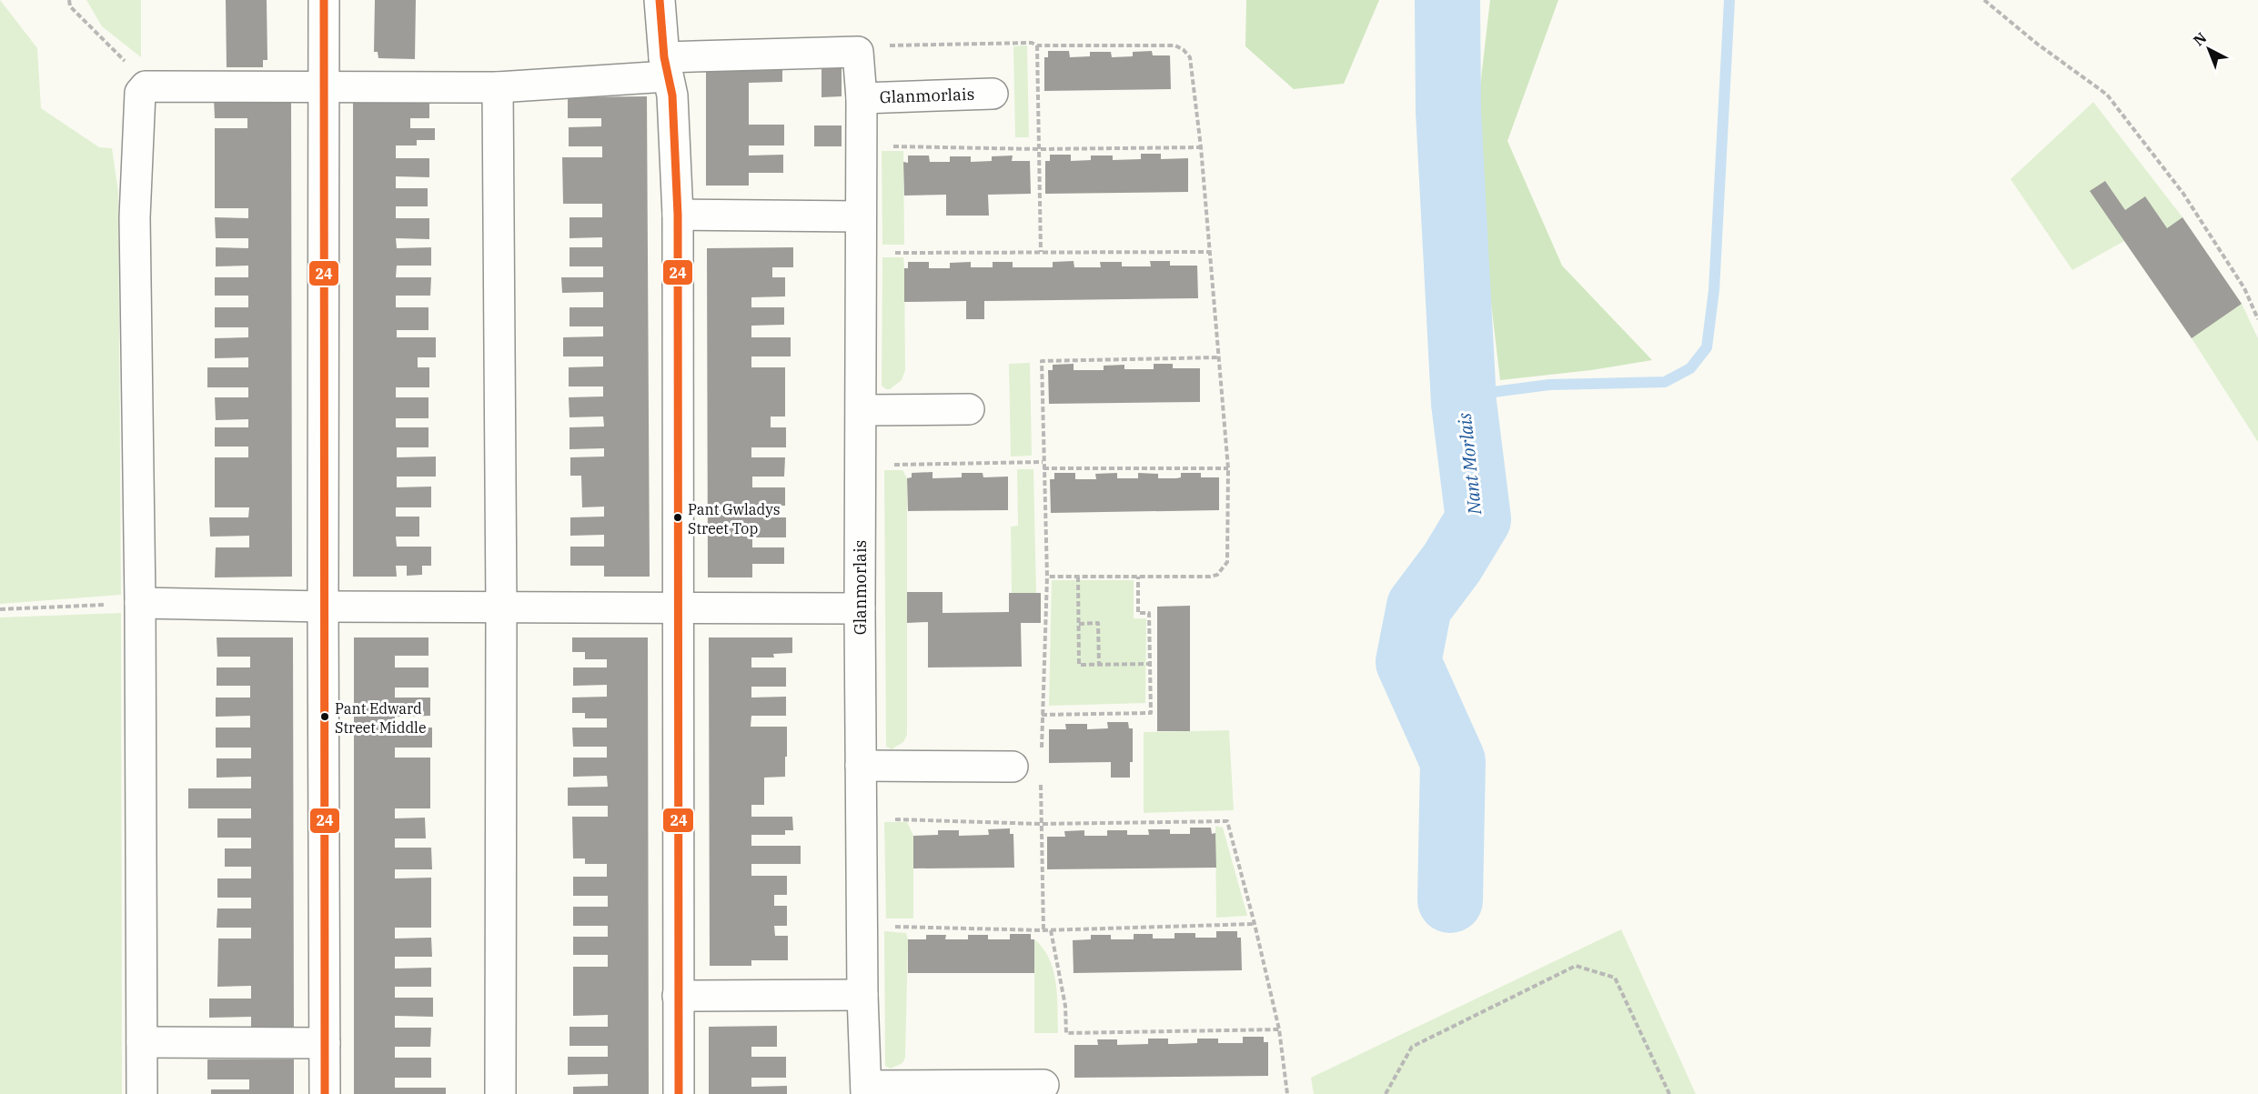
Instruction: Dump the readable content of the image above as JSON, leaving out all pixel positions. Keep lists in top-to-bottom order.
{
  "streets": {
    "street": ["Glanmorlais"]
  },
  "water": ["Nant Morlais"],
  "places": ["Pant Gwladys Street Top", "Pant Edward Street Middle"],
  "lines": ["transit line 24"],
  "north": "top left"
}
